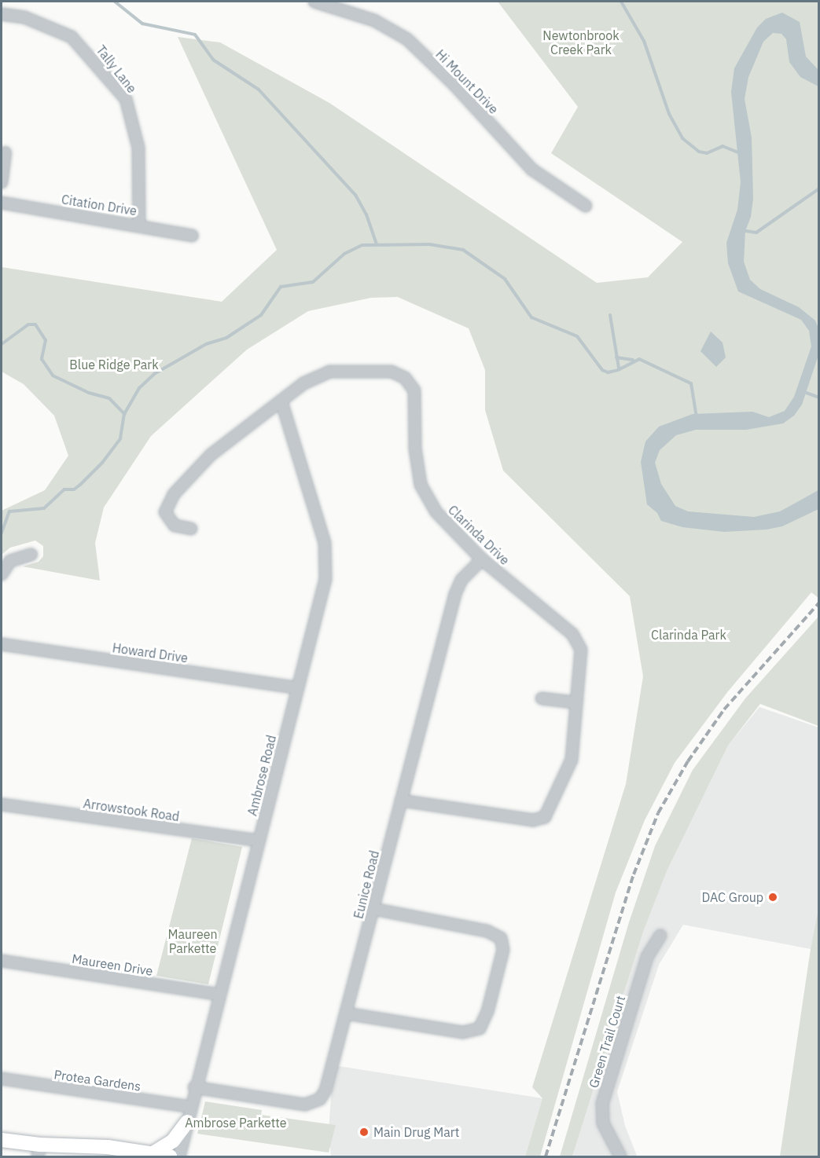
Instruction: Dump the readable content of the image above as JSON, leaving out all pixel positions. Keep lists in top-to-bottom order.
{
  "streets": {
    "street": [
      "Tally Lane",
      "Hi Mount Drive",
      "Citation Drive",
      "Clarinda Drive",
      "Howard Drive",
      "Ambrose Road",
      "Arrowstook Road",
      "Eunice Road",
      "Maureen Drive",
      "Green Trail Court",
      "Protea Gardens"
    ]
  },
  "crossings": [
    ["Tally Lane", "Citation Drive"],
    ["Clarinda Drive", "Ambrose Road"],
    ["Clarinda Drive", "Eunice Road"],
    ["Howard Drive", "Ambrose Road"],
    ["Ambrose Road", "Arrowstook Road"],
    ["Ambrose Road", "Eunice Road"],
    ["Ambrose Road", "Maureen Drive"],
    ["Ambrose Road", "Protea Gardens"]
  ],
  "parks": [
    "Newtonbrook Creek Park",
    "Blue Ridge Park",
    "Clarinda Park",
    "Maureen Parkette",
    "Ambrose Parkette"
  ],
  "places": ["DAC Group", "Main Drug Mart"]
}
